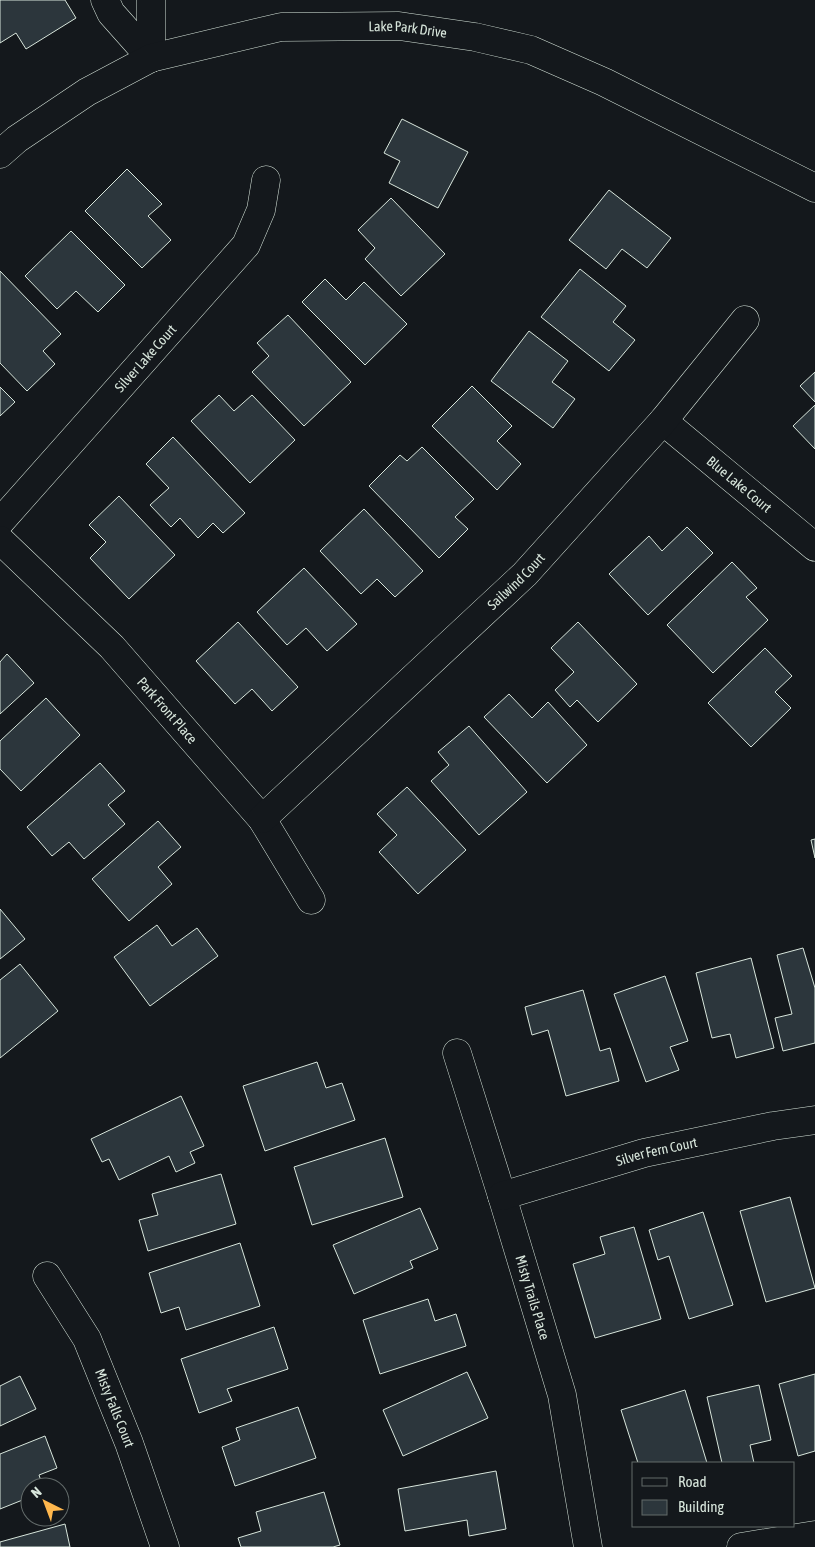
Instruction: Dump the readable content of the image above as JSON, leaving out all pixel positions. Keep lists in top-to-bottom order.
{
  "streets": {
    "street": [
      "Lake Park Drive",
      "Silver Lake Court",
      "Blue Lake Court",
      "Sailwind Court",
      "Park Front Place",
      "Silver Fern Court",
      "Misty Trails Place",
      "Misty Falls Court"
    ]
  },
  "crossings": [
    ["Blue Lake Court", "Sailwind Court"],
    ["Sailwind Court", "Park Front Place"],
    ["Silver Fern Court", "Misty Trails Place"]
  ],
  "legend": ["Road", "Building"],
  "north": "top left"
}
